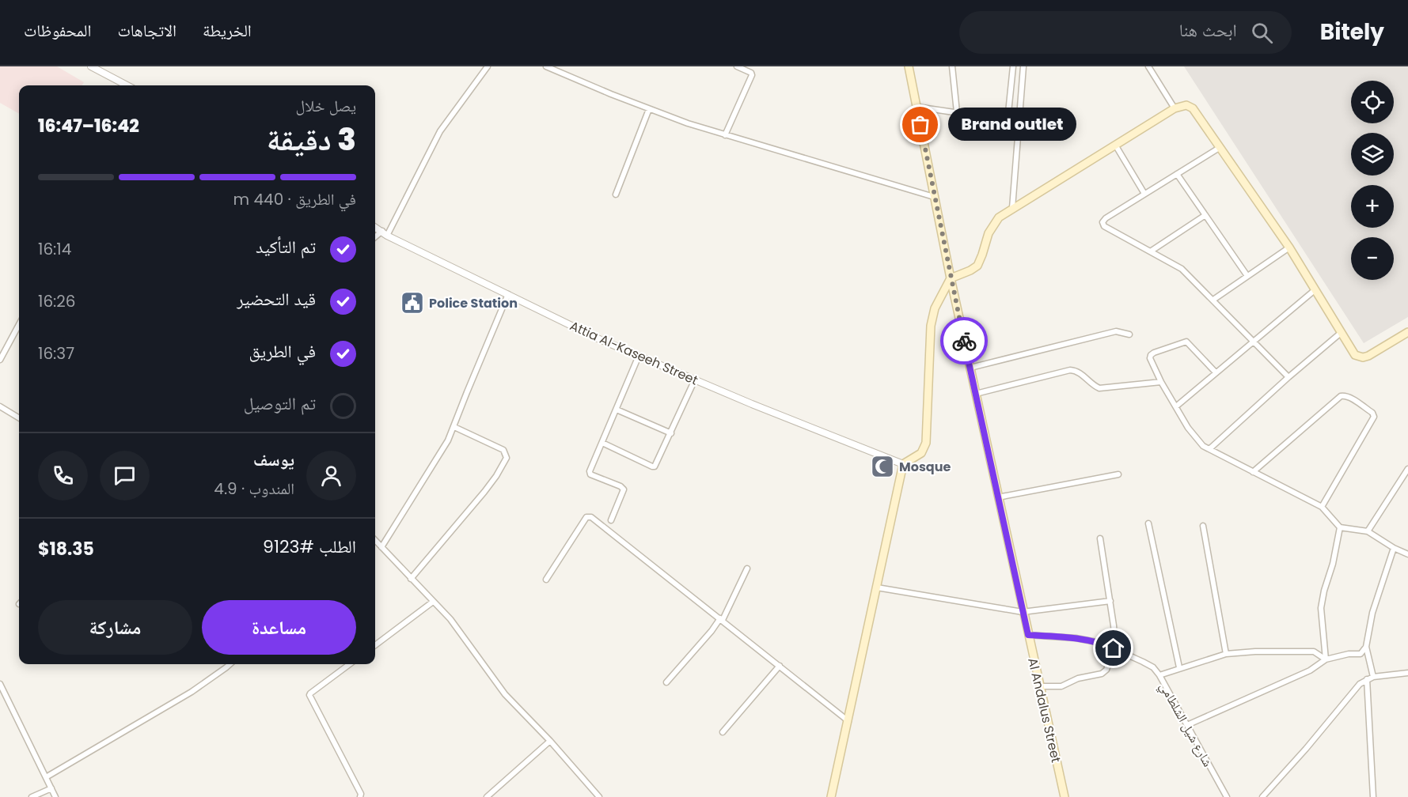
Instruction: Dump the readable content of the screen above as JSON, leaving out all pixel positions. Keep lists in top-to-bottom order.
{
  "streets": {
    "main road": ["Al Andalus Street"],
    "street": ["Attia Al-Kaseeh Street", "شارع شيل الشلطامي"]
  },
  "crossings": [
    ["Al Andalus Street", "شارع شيل الشلطامي"]
  ],
  "places": {
    "other": ["Brand outlet"],
    "public building": ["Police Station"],
    "mosque": ["Mosque"]
  },
  "page": {
    "header": "Bitely",
    "search": "ابحث هنا",
    "nav": ["الخريطة", "الاتجاهات", "المحفوظات"],
    "map_buttons": ["+", "−"],
    "heading": ["3 دقيقة", "يصل خلال", "16:42–16:47"],
    "panel": [
      "يوسف",
      "المندوب · 4.9",
      "الطلب #9123",
      "$18.35"
    ],
    "bubble": "Brand outlet",
    "bar": "في الطريق · 440 m",
    "list": [
      ["تم التأكيد", "16:14"],
      ["قيد التحضير", "16:26"],
      ["في الطريق", "16:37"],
      "تم التوصيل"
    ],
    "buttons": ["مساعدة", "مشاركة"]
  }
}
